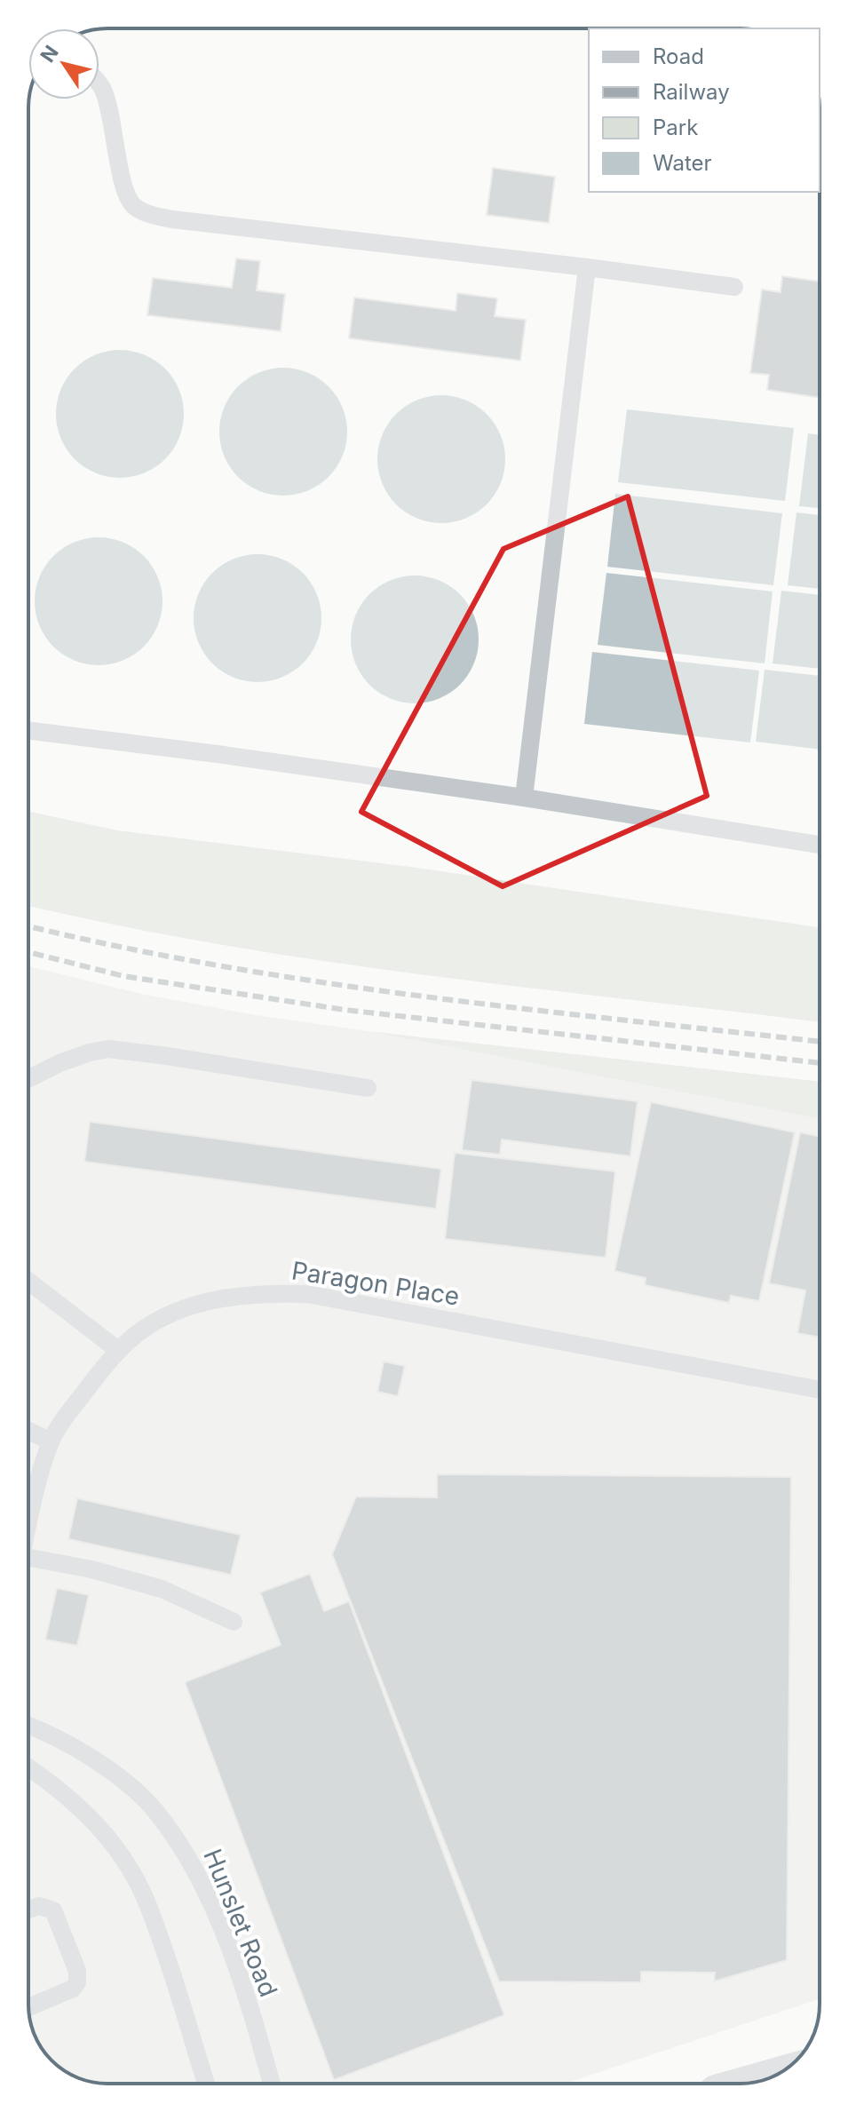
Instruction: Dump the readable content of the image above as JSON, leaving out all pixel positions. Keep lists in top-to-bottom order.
{
  "streets": {
    "lane": ["Paragon Place", "Hunslet Road"]
  },
  "legend": [
    "Road",
    "Railway",
    "Park",
    "Water"
  ],
  "north": "top left"
}
